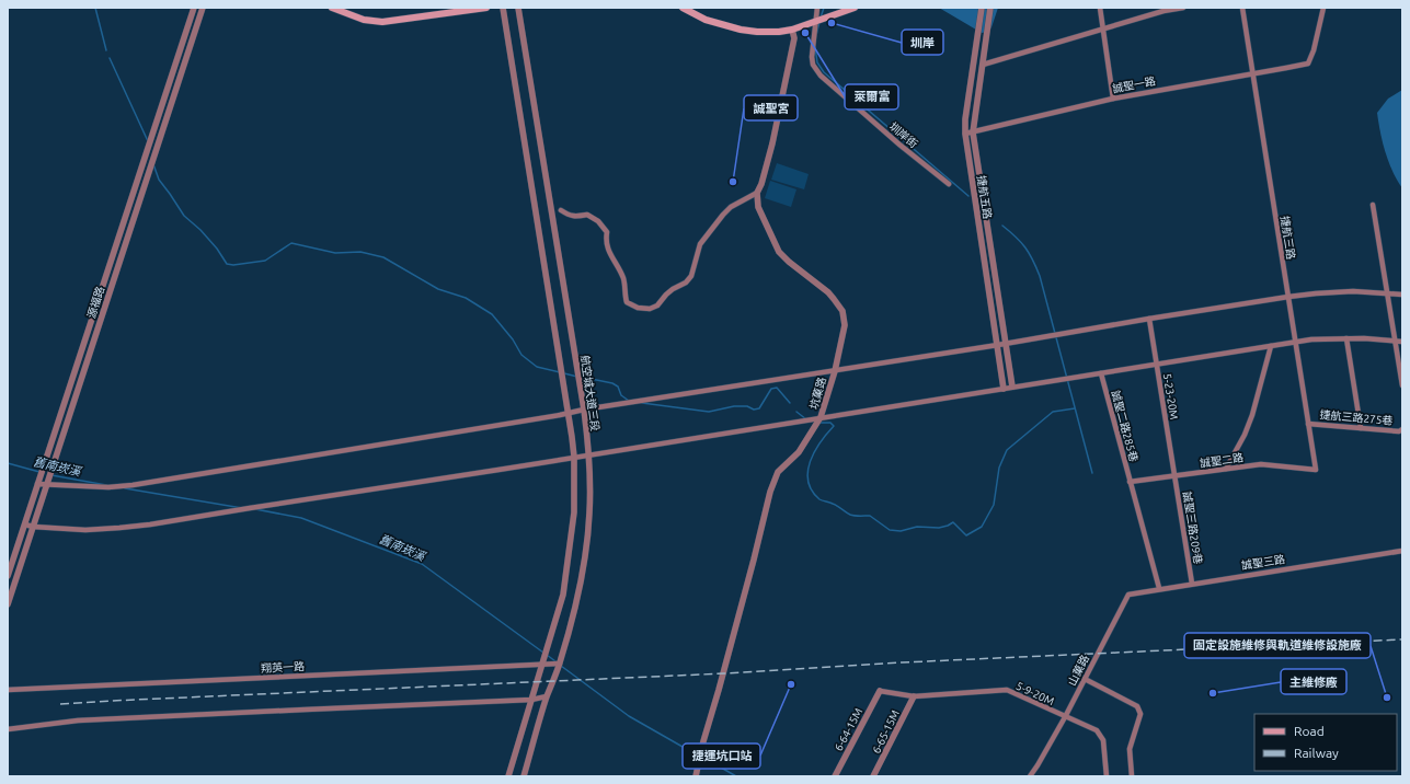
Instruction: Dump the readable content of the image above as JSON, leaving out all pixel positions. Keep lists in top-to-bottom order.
{
  "streets": {
    "street": [
      "誠聖一路",
      "圳岸街",
      "捷航五路",
      "捷航三路",
      "源福路",
      "航空城大道三段",
      "坑菓路",
      "5-23-20M",
      "捷航三路275巷",
      "誠聖二路285巷",
      "誠聖二路",
      "誠聖三路209巷",
      "誠聖三路",
      "翔英一路",
      "山菓路",
      "5-9-20M",
      "6-64-15M",
      "6-65-15M"
    ]
  },
  "crossings": [
    ["誠聖一路", "捷航五路"],
    ["誠聖一路", "捷航三路"],
    ["捷航三路", "捷航三路275巷"],
    ["捷航三路", "誠聖二路"],
    ["航空城大道三段", "翔英一路"],
    ["5-23-20M", "誠聖二路"],
    ["5-23-20M", "誠聖三路209巷"],
    ["誠聖二路285巷", "誠聖二路"],
    ["誠聖二路285巷", "誠聖三路"],
    ["誠聖二路", "誠聖三路209巷"],
    ["誠聖三路209巷", "誠聖三路"],
    ["誠聖三路", "山菓路"],
    ["山菓路", "5-9-20M"],
    ["5-9-20M", "6-64-15M"],
    ["5-9-20M", "6-65-15M"]
  ],
  "water": ["舊南崁溪"],
  "places": [
    "圳岸",
    "萊爾富",
    "誠聖宮",
    "捷運坑口站",
    "主維修廠",
    "固定設施維修與軌道維修設施廠"
  ],
  "legend": ["Road", "Railway"]
}
